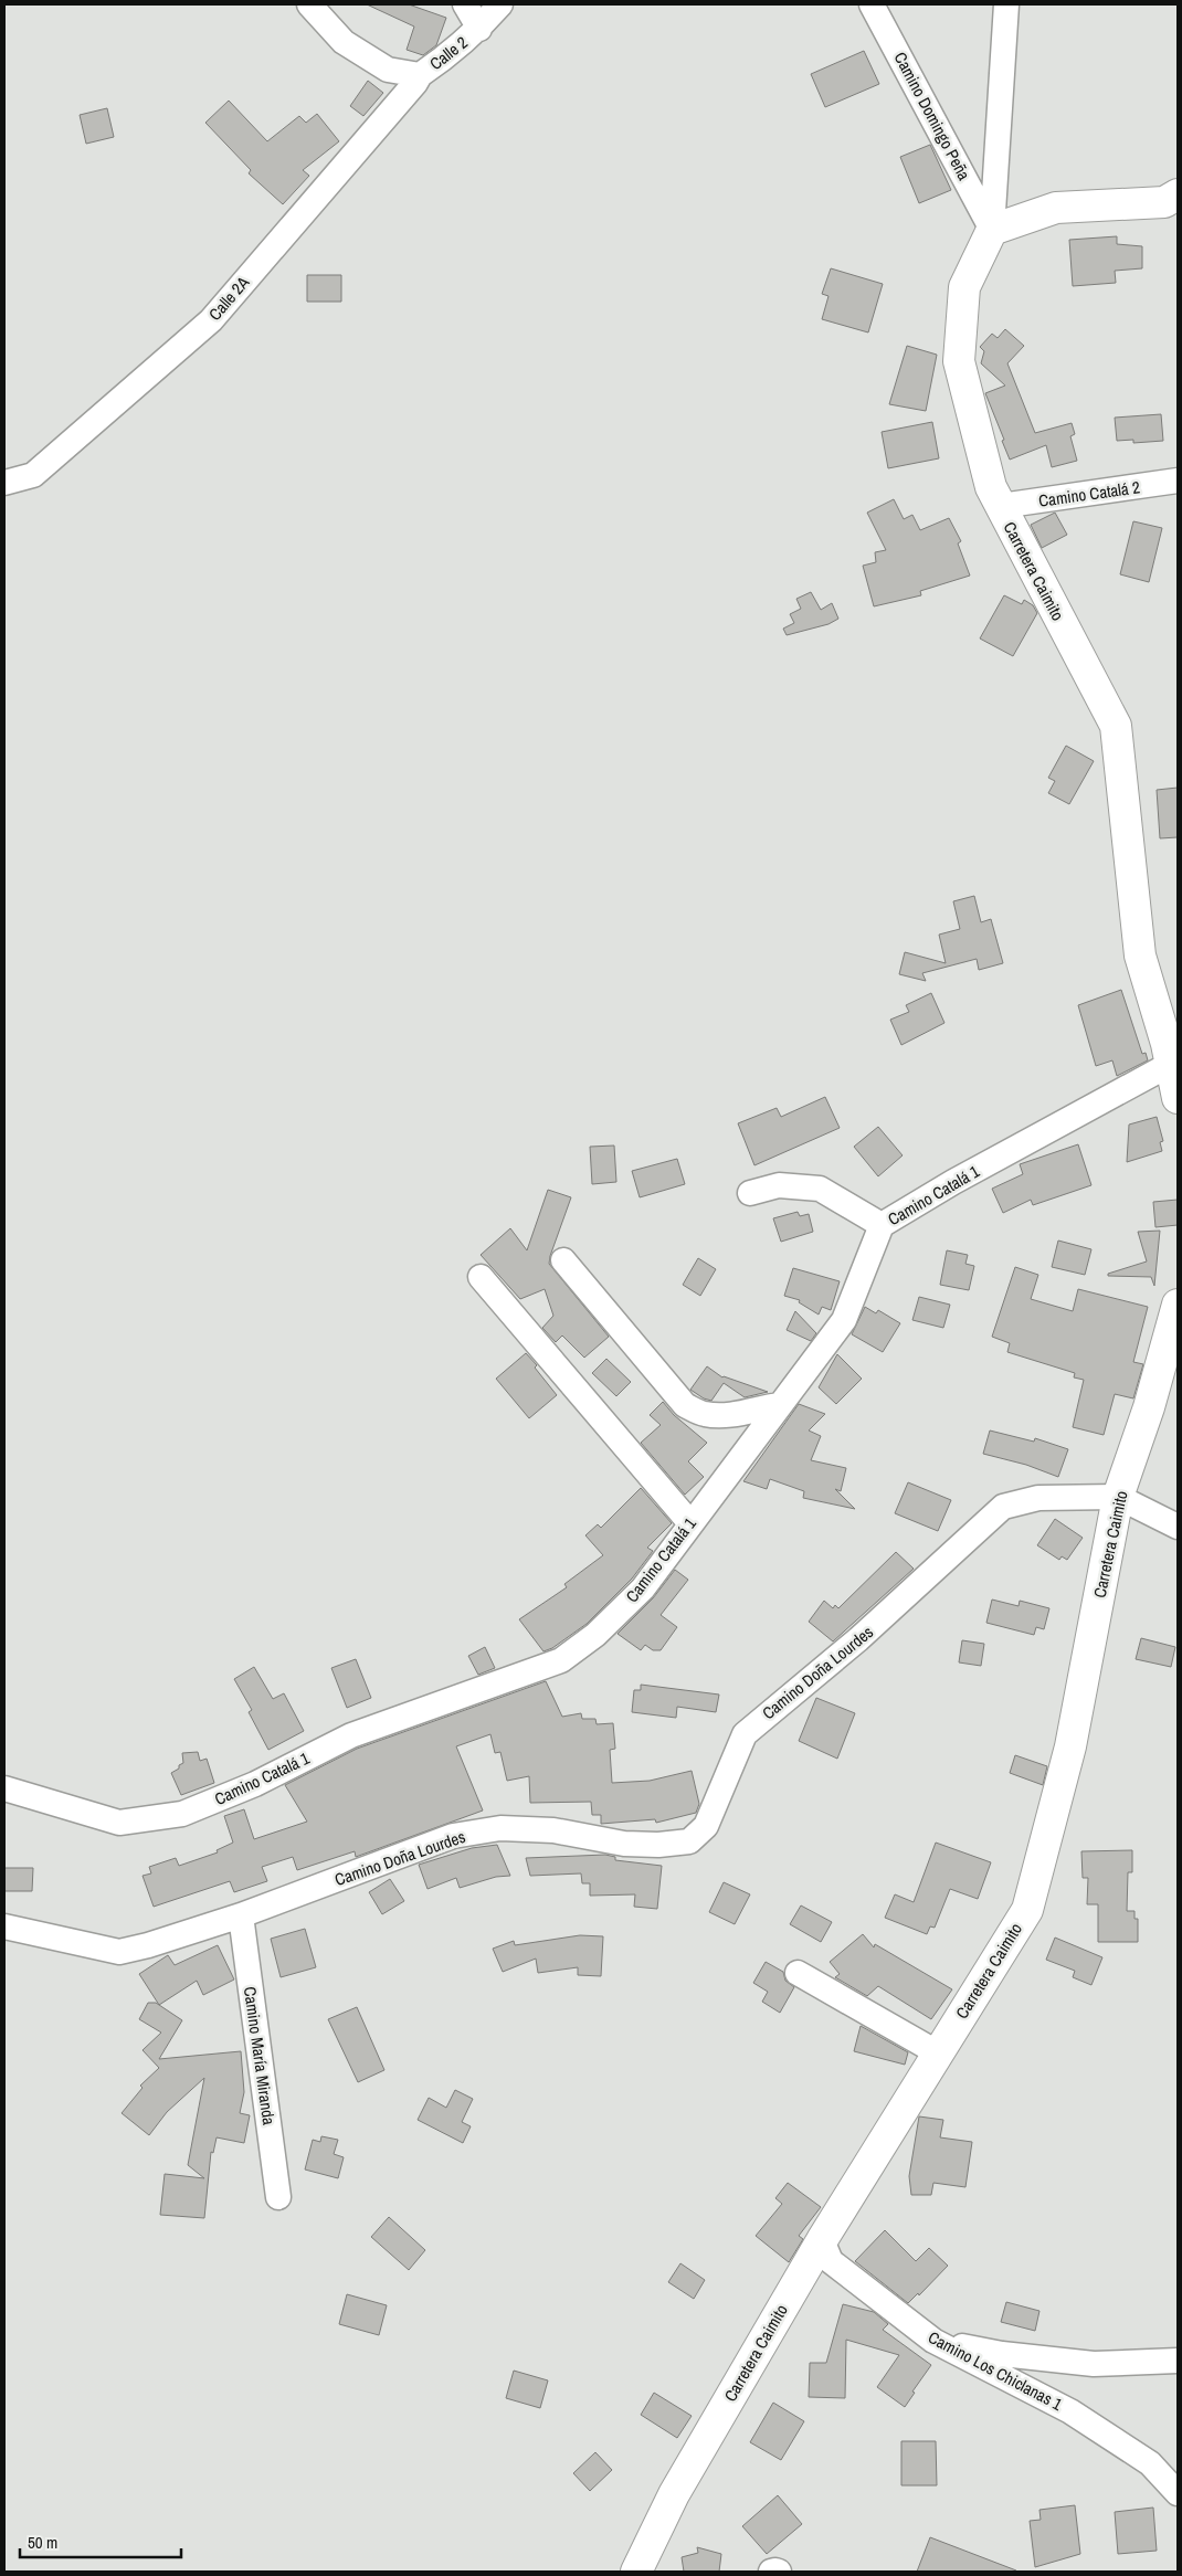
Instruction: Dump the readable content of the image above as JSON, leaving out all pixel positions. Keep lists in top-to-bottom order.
{
  "streets": {
    "street": [
      "Calle 2",
      "Camino Domingo Peña",
      "Calle 2A",
      "Camino Catalá 2",
      "Carretera Caimito",
      "Camino Catalá 1",
      "Camino Doña Lourdes",
      "Camino María Miranda",
      "Camino Los Chiclanas 1"
    ]
  },
  "crossings": [
    ["Calle 2", "Calle 2A"],
    ["Camino Domingo Peña", "Carretera Caimito"],
    ["Camino Catalá 2", "Carretera Caimito"],
    ["Carretera Caimito", "Camino Catalá 1"],
    ["Carretera Caimito", "Camino Doña Lourdes"],
    ["Carretera Caimito", "Camino Los Chiclanas 1"],
    ["Camino Doña Lourdes", "Camino María Miranda"]
  ],
  "scale_bar": "50 m"
}
